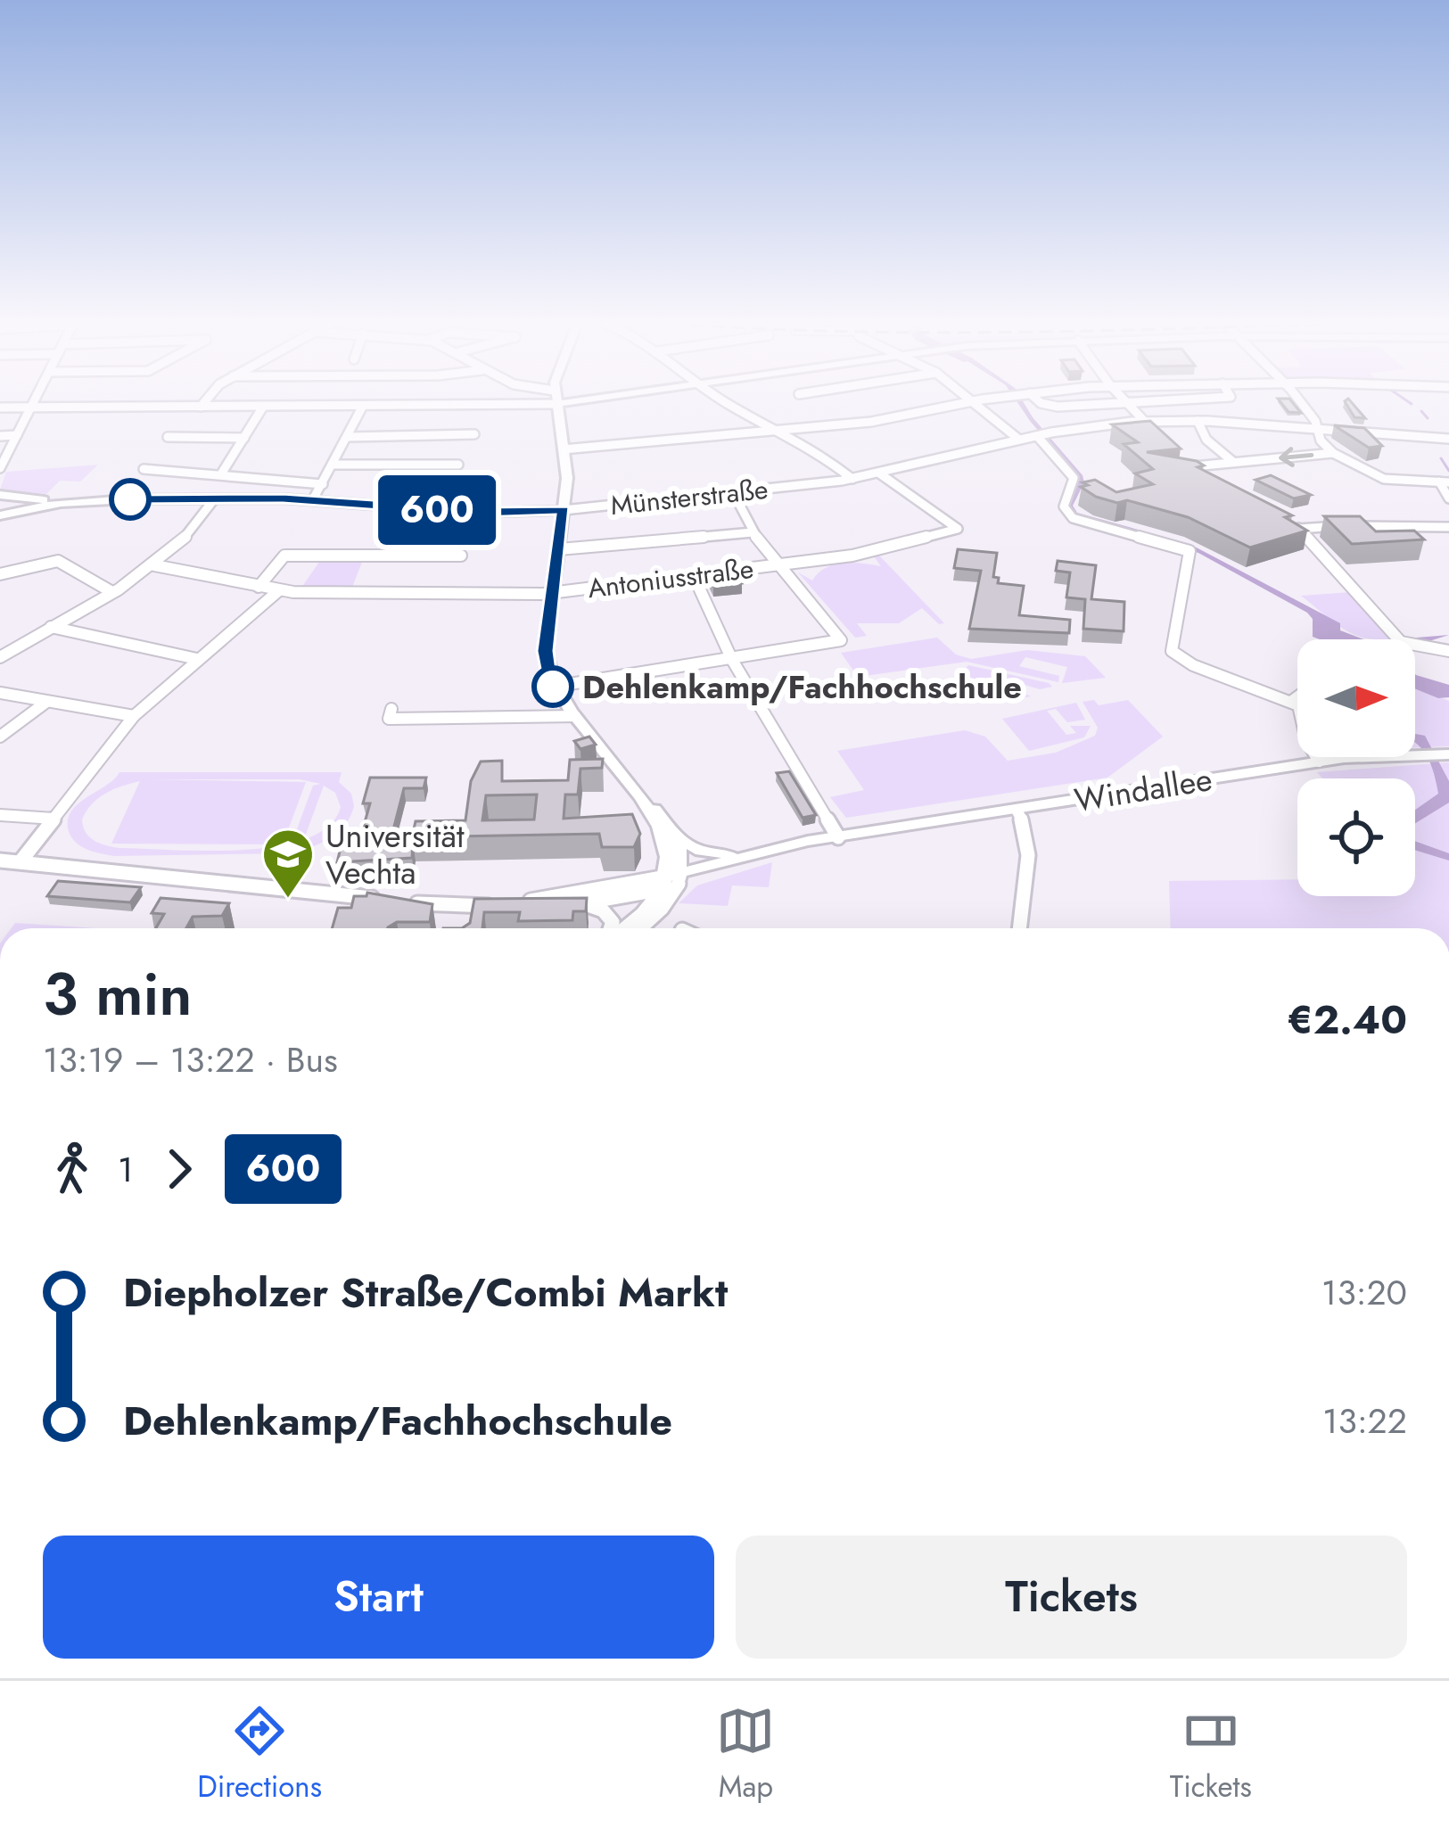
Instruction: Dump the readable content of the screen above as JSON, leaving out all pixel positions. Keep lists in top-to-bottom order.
{
  "streets": {
    "main road": ["Münsterstraße", "Windallee"],
    "street": ["Antoniusstraße"]
  },
  "crossings": [
    ["Münsterstraße", "Antoniusstraße"]
  ],
  "places": {
    "other": ["Dehlenkamp/Fachhochschule"],
    "school or university": ["Universität Vechta"]
  },
  "lines": ["bus line 600"],
  "north": "right",
  "page": {
    "on_map": "600",
    "heading": ["3 min", "13:19 – 13:22 · Bus", "€2.40"],
    "legs": ["1", "600"],
    "list": [
      {
        "name": "Diepholzer Straße/Combi Markt",
        "value": "13:20"
      },
      {
        "name": "Dehlenkamp/Fachhochschule",
        "value": "13:22"
      }
    ],
    "buttons": ["Start", "Tickets"],
    "tabs": ["Directions", "Map", "Tickets"]
  }
}
